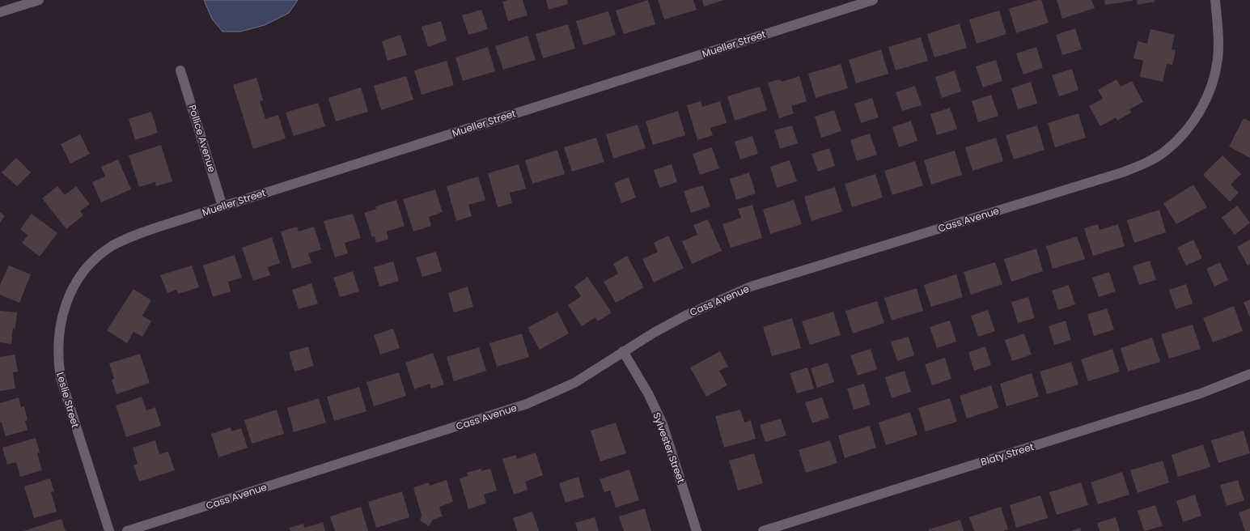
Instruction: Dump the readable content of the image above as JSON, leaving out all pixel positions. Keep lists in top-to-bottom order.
{
  "streets": {
    "street": [
      "Mueller Street",
      "Pollice Avenue",
      "Cass Avenue",
      "Leslie Street",
      "Sylvester Street",
      "Blaty Street"
    ]
  },
  "crossings": [
    ["Mueller Street", "Pollice Avenue"],
    ["Mueller Street", "Leslie Street"],
    ["Cass Avenue", "Sylvester Street"]
  ]
}
